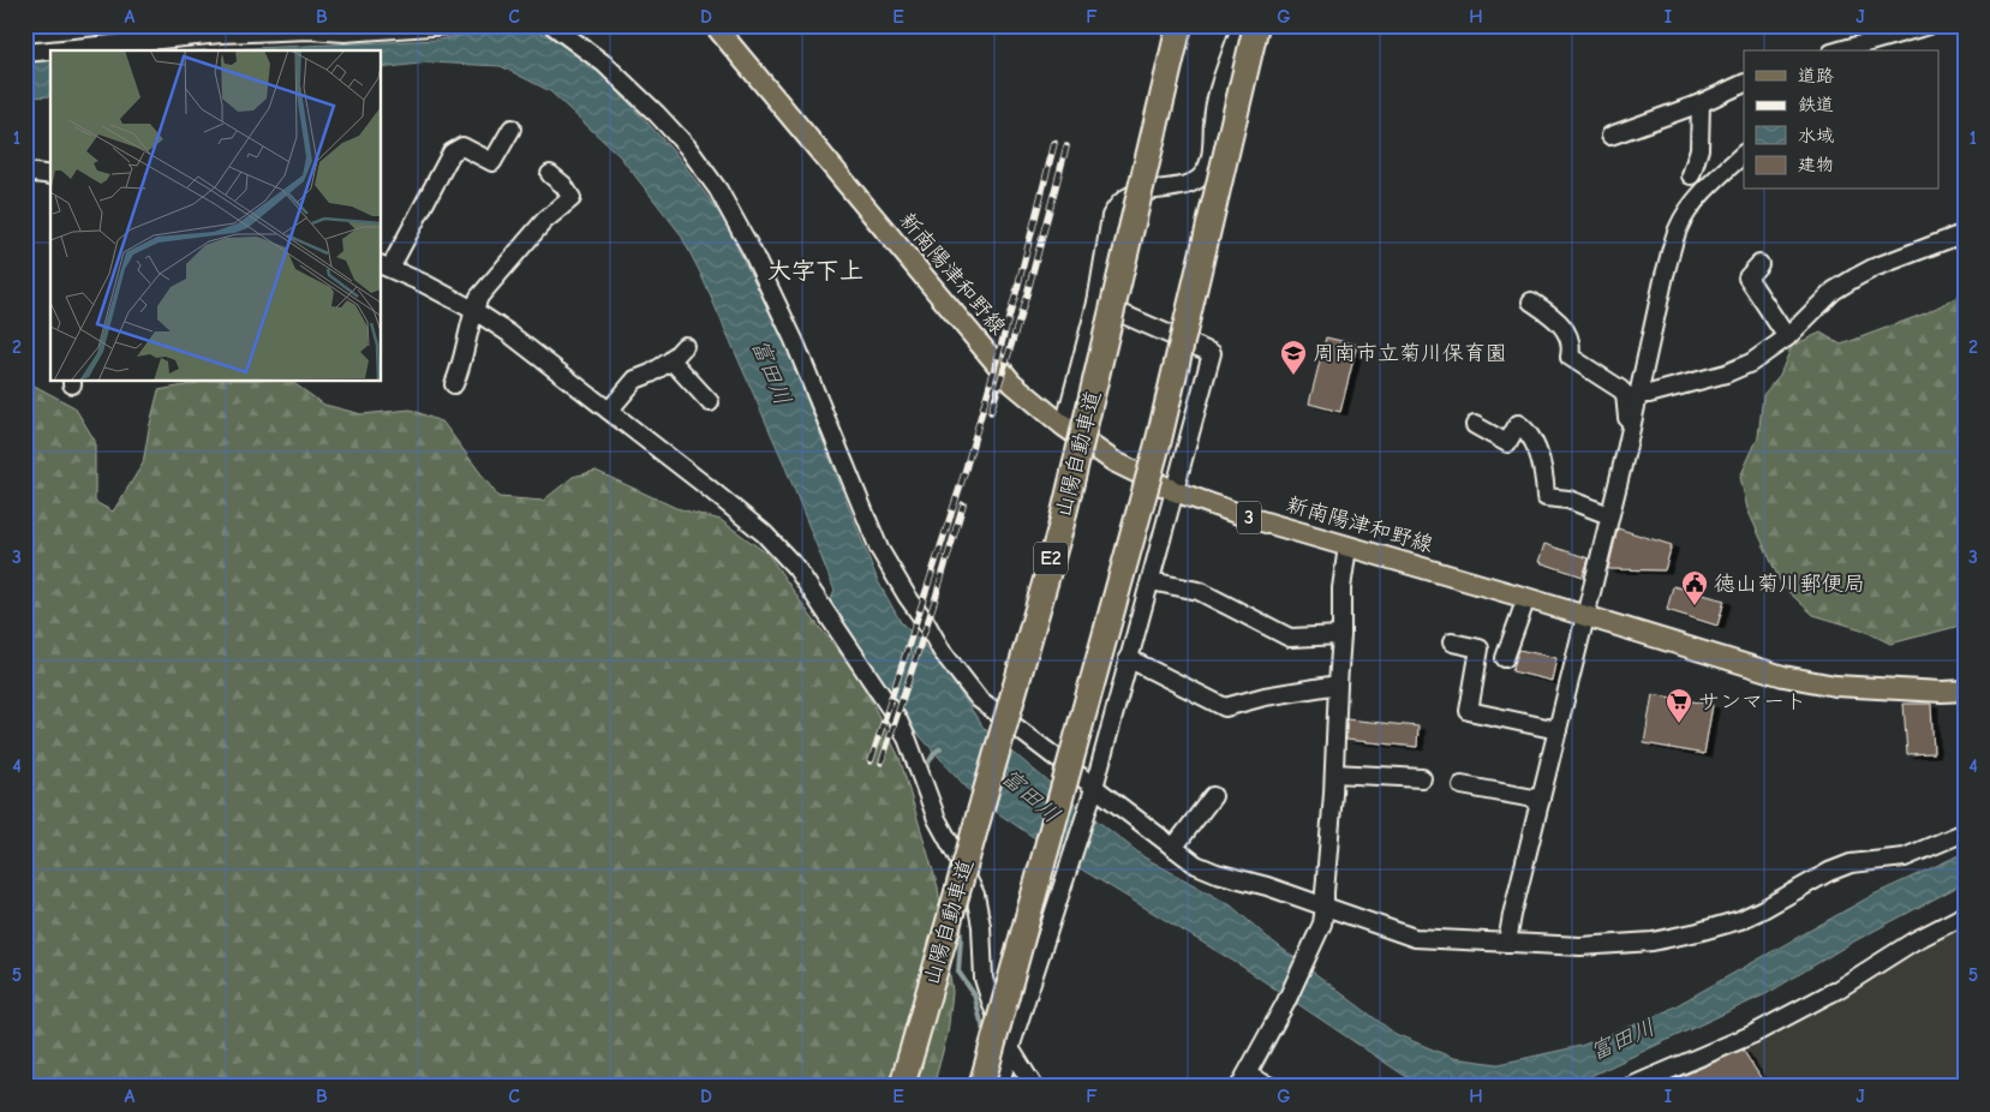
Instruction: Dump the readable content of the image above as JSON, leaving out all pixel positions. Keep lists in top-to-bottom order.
{
  "streets": {
    "highway": ["山陽自動車道", "E2"],
    "main road": ["新南陽津和野線", "3"]
  },
  "districts": ["大字下上"],
  "water": ["富田川"],
  "places": {
    "school or university": ["周南市立菊川保育園"],
    "public building": ["徳山菊川郵便局"],
    "supermarket": ["サンマート"]
  },
  "legend": [
    "道路",
    "鉄道",
    "水域",
    "建物"
  ],
  "grid": {
    "columns": [
      "A",
      "B",
      "C",
      "D",
      "E",
      "F",
      "G",
      "H",
      "I",
      "J"
    ],
    "rows": [
      "1",
      "2",
      "3",
      "4",
      "5"
    ]
  }
}
